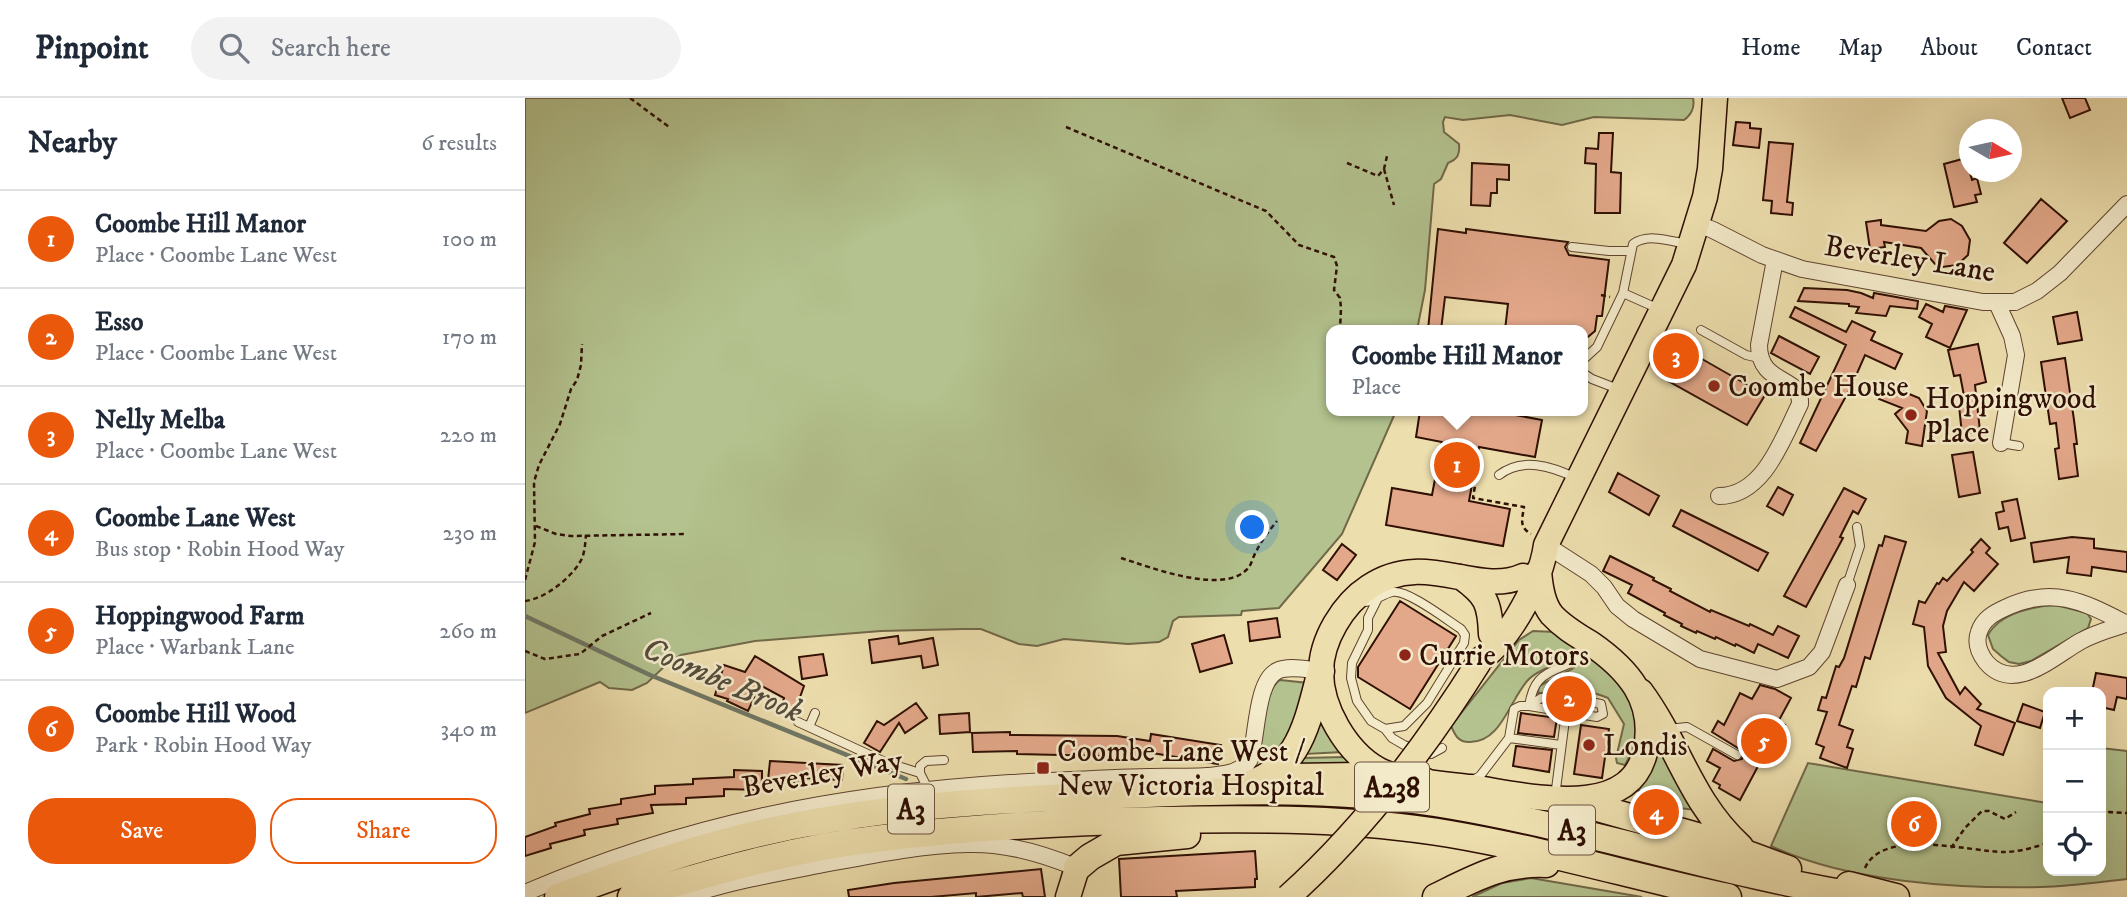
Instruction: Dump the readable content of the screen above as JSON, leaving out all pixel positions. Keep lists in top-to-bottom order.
{
  "streets": {
    "highway": ["Beverley Way", "A3"],
    "main road": ["A238"],
    "street": ["Beverley Lane"]
  },
  "crossings": [
    ["Beverley Lane", "A238"],
    ["Beverley Way", "A3"]
  ],
  "water": ["Coombe Brook"],
  "places": {
    "other": [
      "Coombe House",
      "Hoppingwood Place",
      "Currie Motors",
      "Londis"
    ],
    "transit": ["Coombe Lane West / New Victoria Hospital"]
  },
  "north": "right",
  "page": {
    "header": "Pinpoint",
    "search": "Search here",
    "nav": [
      "Home",
      "Map",
      "About",
      "Contact"
    ],
    "heading": ["Nearby", "6 results"],
    "list": [
      {
        "mark": "1",
        "name": "Coombe Hill Manor",
        "note": "Place · Coombe Lane West",
        "value": "100 m"
      },
      {
        "mark": "2",
        "name": "Esso",
        "note": "Place · Coombe Lane West",
        "value": "170 m"
      },
      {
        "mark": "3",
        "name": "Nelly Melba",
        "note": "Place · Coombe Lane West",
        "value": "220 m"
      },
      {
        "mark": "4",
        "name": "Coombe Lane West",
        "note": "Bus stop · Robin Hood Way",
        "value": "230 m"
      },
      {
        "mark": "5",
        "name": "Hoppingwood Farm",
        "note": "Place · Warbank Lane",
        "value": "260 m"
      },
      {
        "mark": "6",
        "name": "Coombe Hill Wood",
        "note": "Park · Robin Hood Way",
        "value": "340 m"
      }
    ],
    "popup": ["Coombe Hill Manor", "Place"],
    "pins": [
      "3",
      "1",
      "2",
      "5",
      "4",
      "6"
    ],
    "map_buttons": ["+", "−"],
    "buttons": ["Save", "Share"]
  }
}
